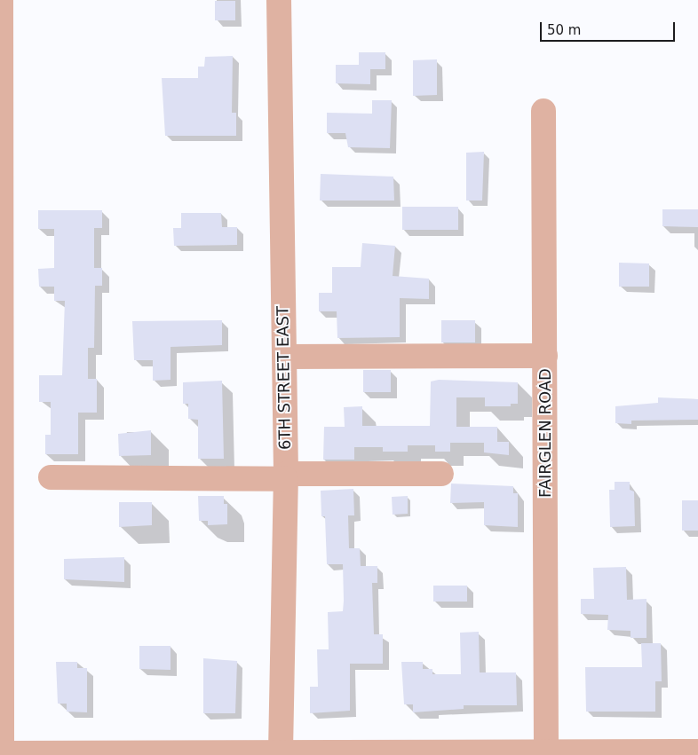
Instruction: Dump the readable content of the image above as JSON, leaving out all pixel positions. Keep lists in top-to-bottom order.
{
  "streets": {
    "street": ["6TH STREET EAST", "FAIRGLEN ROAD"]
  },
  "scale_bar": "50 m"
}
